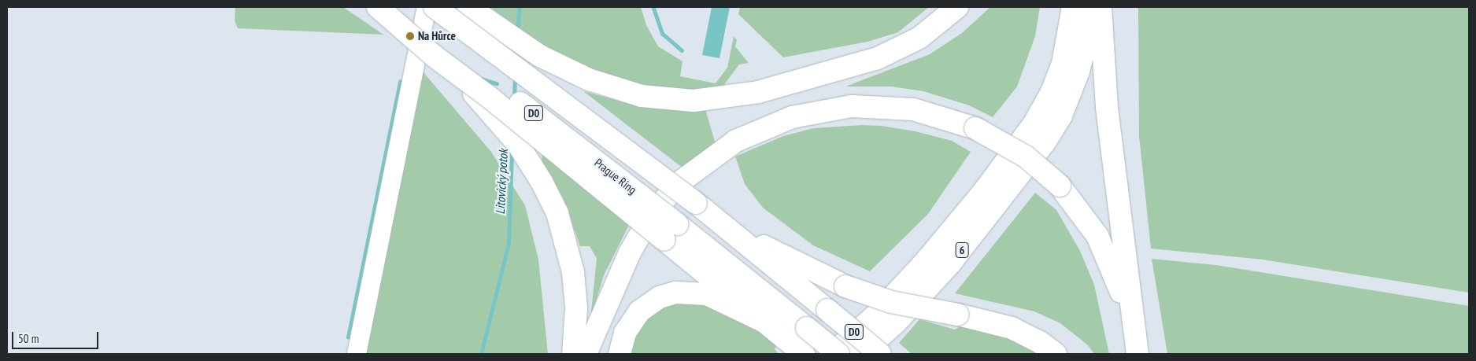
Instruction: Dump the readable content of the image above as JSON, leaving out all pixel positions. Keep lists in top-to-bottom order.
{
  "streets": {
    "highway": ["D0", "Prague Ring", "6"]
  },
  "water": ["Litovický potok"],
  "places": ["Na Hůrce"],
  "scale_bar": "50 m"
}
